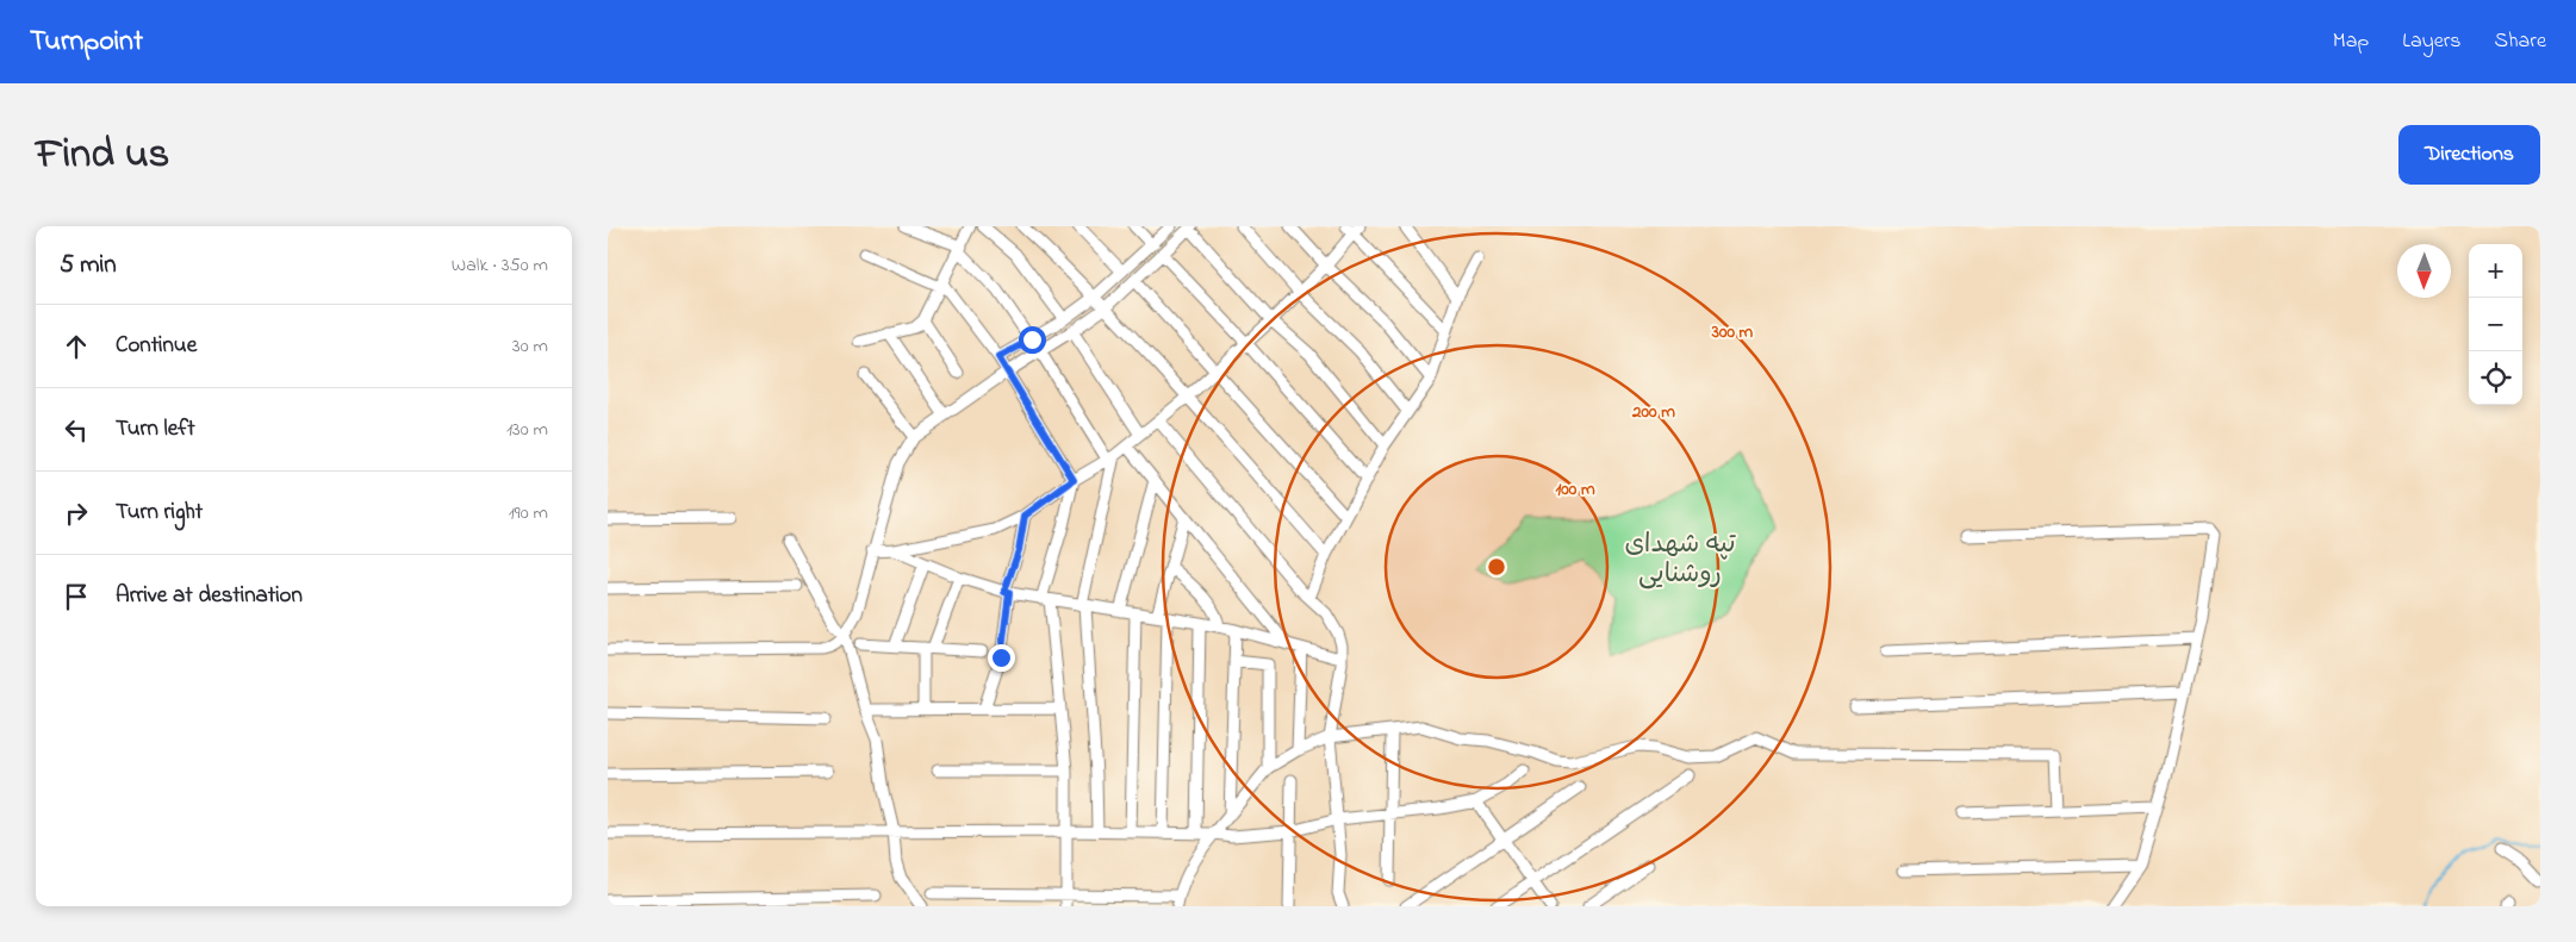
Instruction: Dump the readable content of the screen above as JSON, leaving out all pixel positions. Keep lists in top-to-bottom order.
{
  "parks": ["تپه شهدای روشنایی"],
  "north": "bottom",
  "page": {
    "header": "Turnpoint",
    "nav": ["Map", "Layers", "Share"],
    "title": "Find us",
    "buttons": "Directions",
    "heading": ["5 min", "Walk · 350 m"],
    "map_buttons": ["+", "−"],
    "list": [
      ["Continue", "30 m"],
      ["Turn left", "130 m"],
      ["Turn right", "190 m"],
      "Arrive at destination"
    ]
  },
  "rings": ["300 m", "200 m", "100 m"]
}
